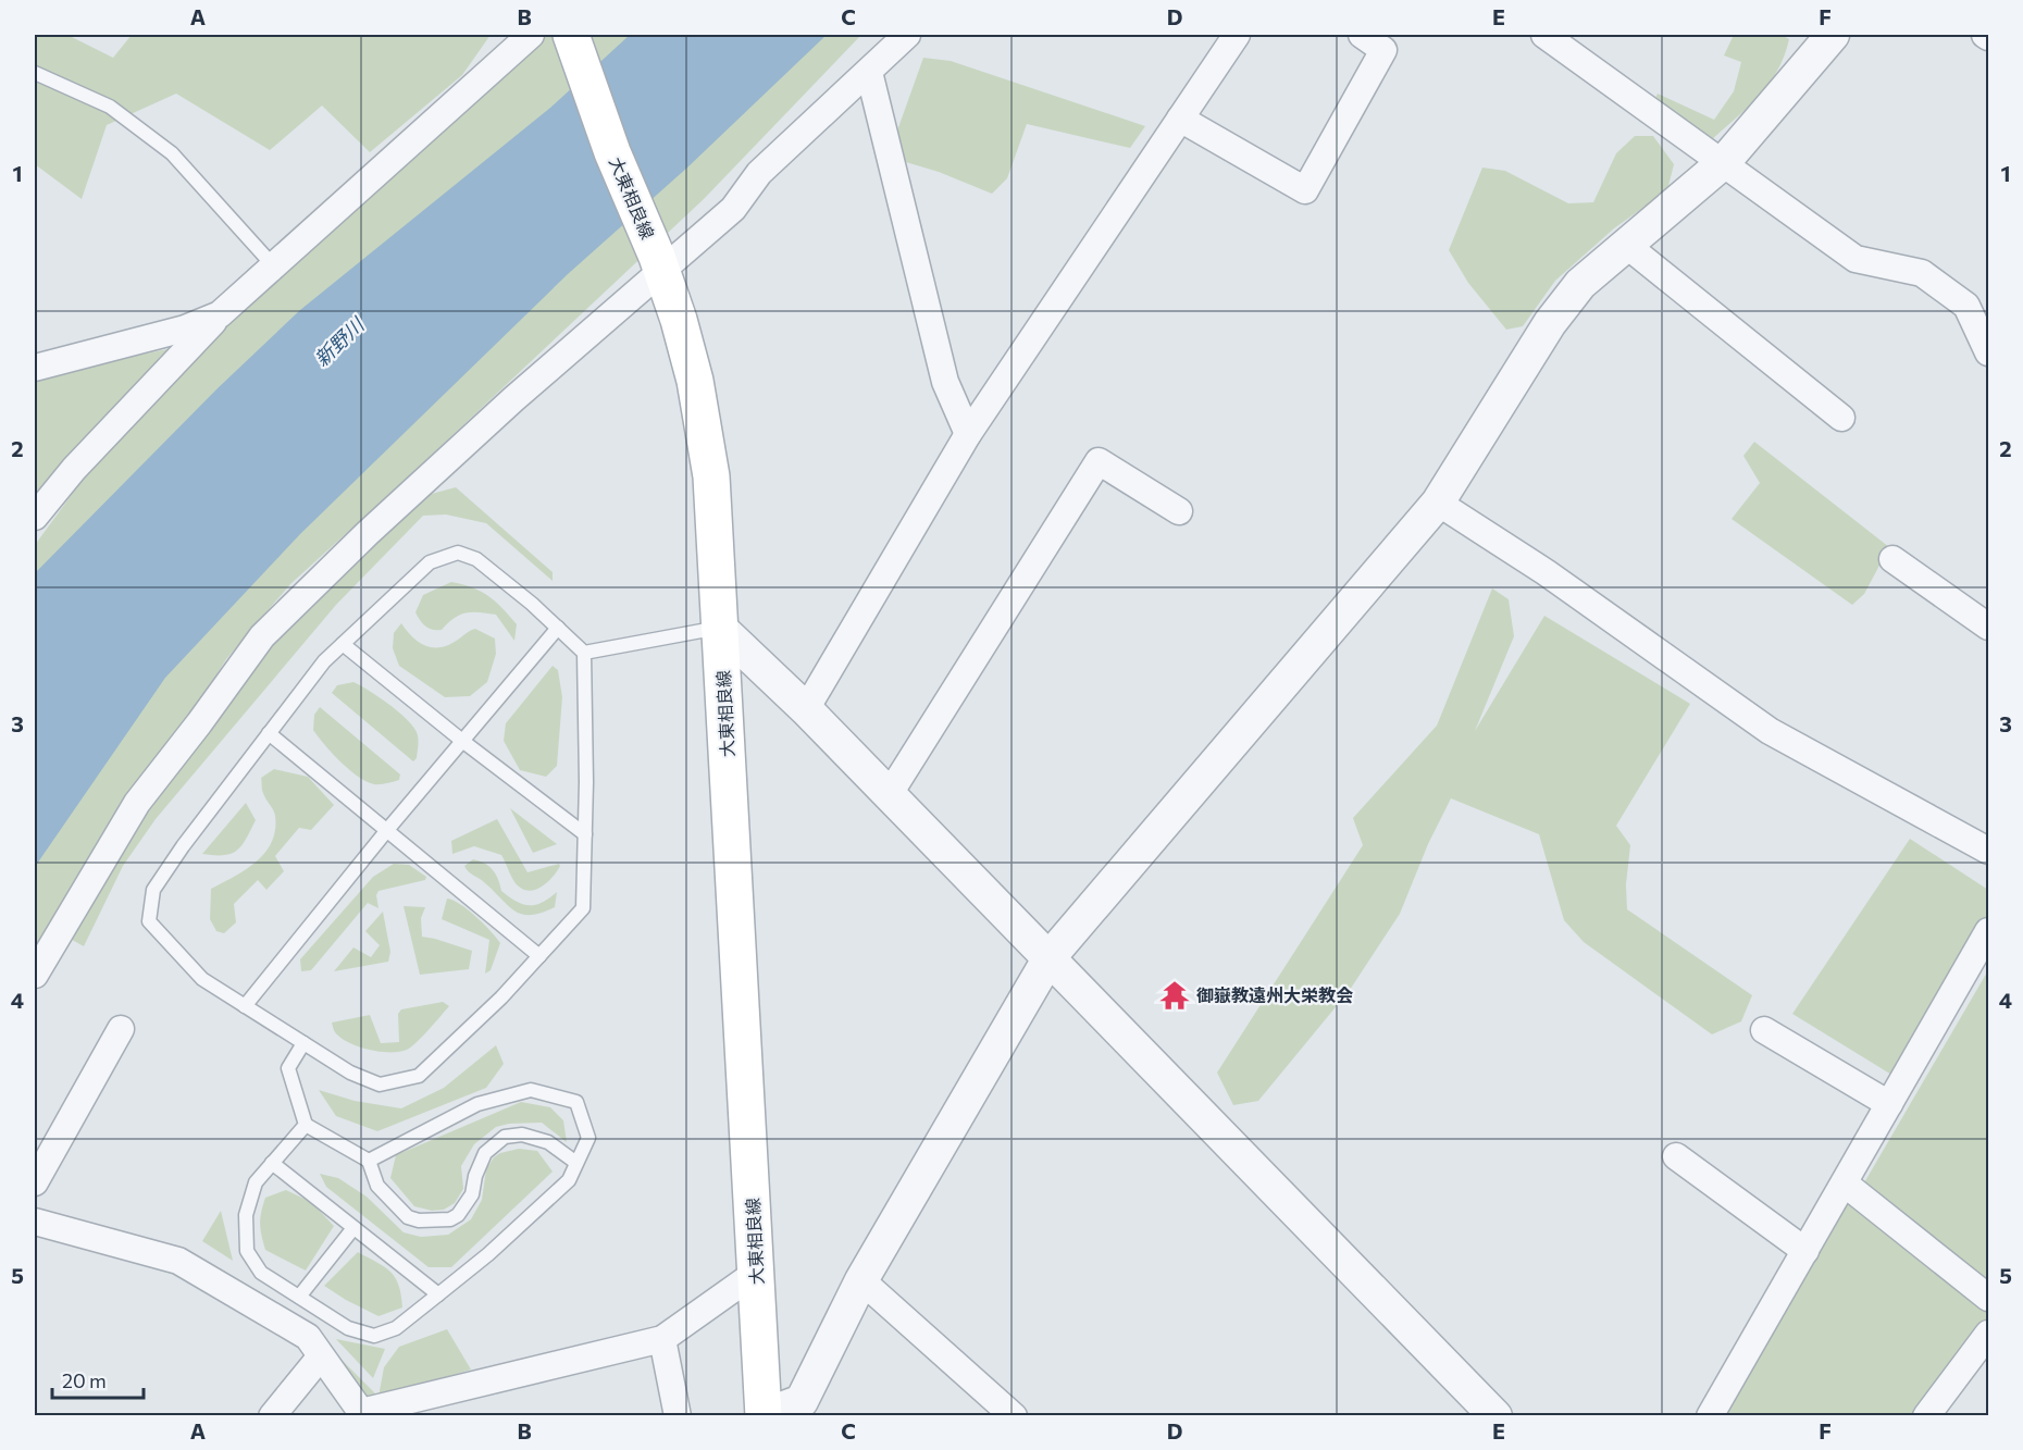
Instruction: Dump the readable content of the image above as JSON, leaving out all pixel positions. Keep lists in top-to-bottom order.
{
  "streets": {
    "main road": ["大東相良線"]
  },
  "water": ["新野川"],
  "places": {
    "temple": ["御嶽教遠州大栄教会"]
  },
  "scale_bar": "20 m",
  "grid": {
    "columns": [
      "A",
      "B",
      "C",
      "D",
      "E",
      "F"
    ],
    "rows": [
      "1",
      "2",
      "3",
      "4",
      "5"
    ]
  }
}
